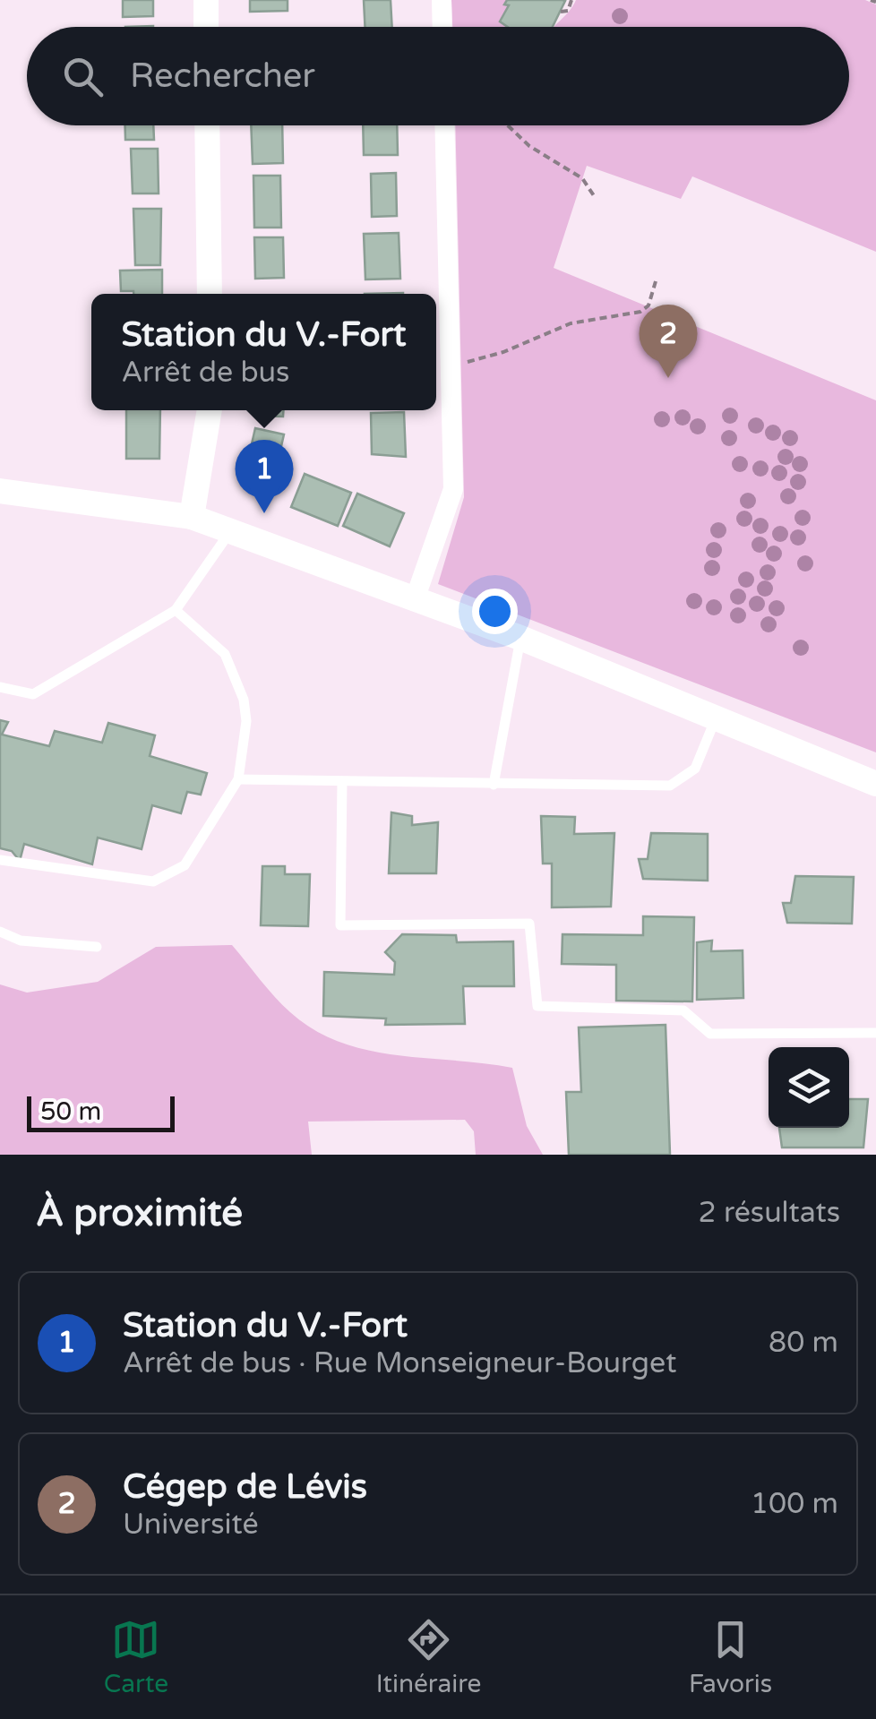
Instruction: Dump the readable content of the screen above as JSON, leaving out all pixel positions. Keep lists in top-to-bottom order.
{
  "scale_bar": "50 m",
  "page": {
    "search": "Rechercher",
    "popup": ["Station du V.-Fort", "Arrêt de bus"],
    "pins": ["2", "1"],
    "scale": "50 m",
    "heading": ["À proximité", "2 résultats"],
    "list": [
      {
        "mark": "1",
        "name": "Station du V.-Fort",
        "note": "Arrêt de bus · Rue Monseigneur-Bourget",
        "value": "80 m"
      },
      {
        "mark": "2",
        "name": "Cégep de Lévis",
        "note": "Université",
        "value": "100 m"
      }
    ],
    "nav": ["Carte", "Itinéraire", "Favoris"]
  }
}
